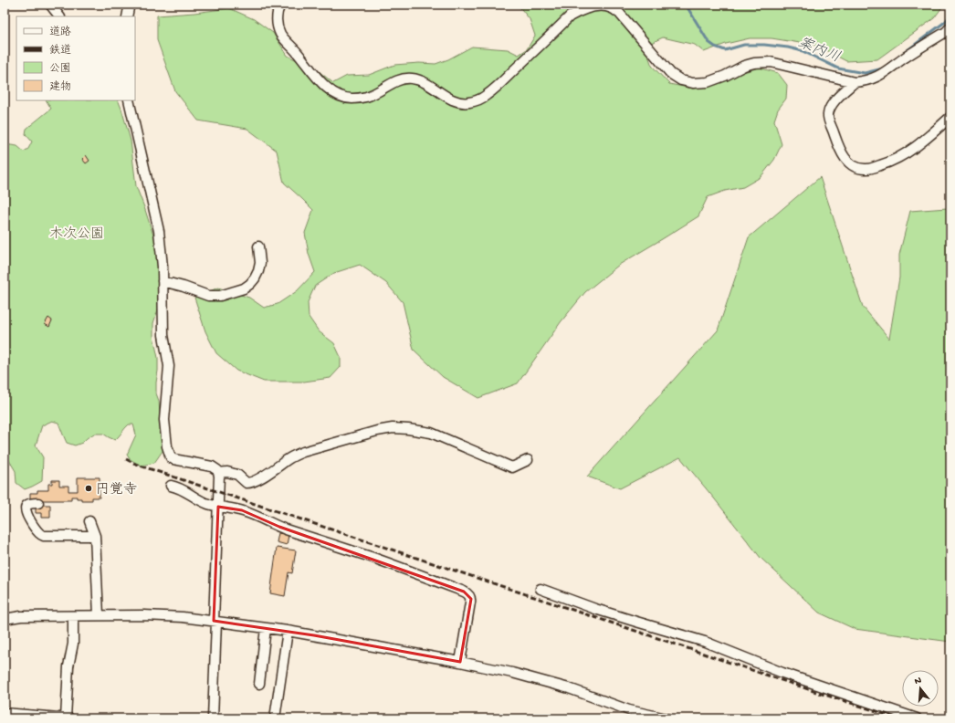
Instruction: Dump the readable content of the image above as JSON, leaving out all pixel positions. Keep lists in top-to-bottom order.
{
  "water": ["案内川"],
  "parks": ["木次公園"],
  "places": ["円覚寺"],
  "legend": [
    "道路",
    "鉄道",
    "公園",
    "建物"
  ],
  "north": "top"
}
